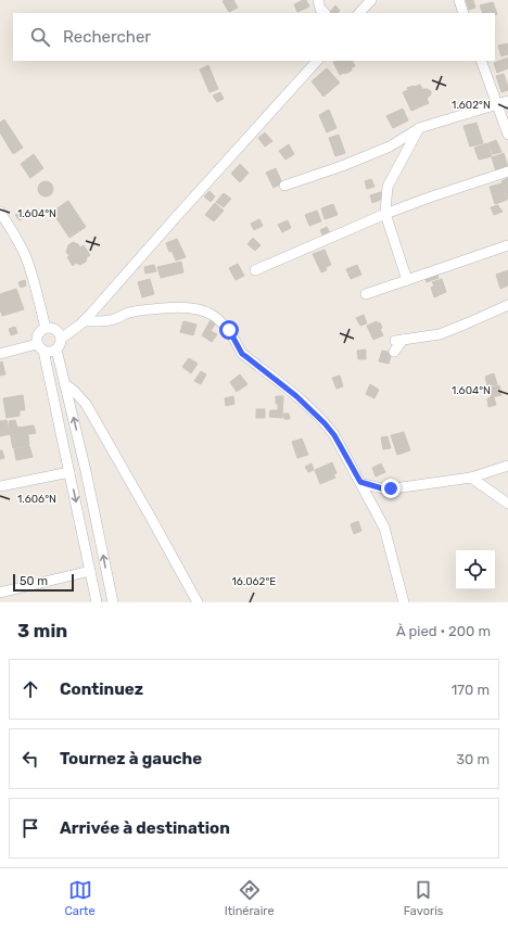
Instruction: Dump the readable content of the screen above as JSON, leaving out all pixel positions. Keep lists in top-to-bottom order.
{
  "scale_bar": "50 m",
  "page": {
    "search": "Rechercher",
    "scale": "50 m",
    "heading": ["3 min", "À pied · 200 m"],
    "list": [
      ["Continuez", "170 m"],
      ["Tournez à gauche", "30 m"],
      "Arrivée à destination"
    ],
    "nav": ["Carte", "Itinéraire", "Favoris"]
  },
  "coordinates": [
    "1.602°N",
    "1.604°N",
    "1.606°N",
    "16.062°E"
  ]
}
